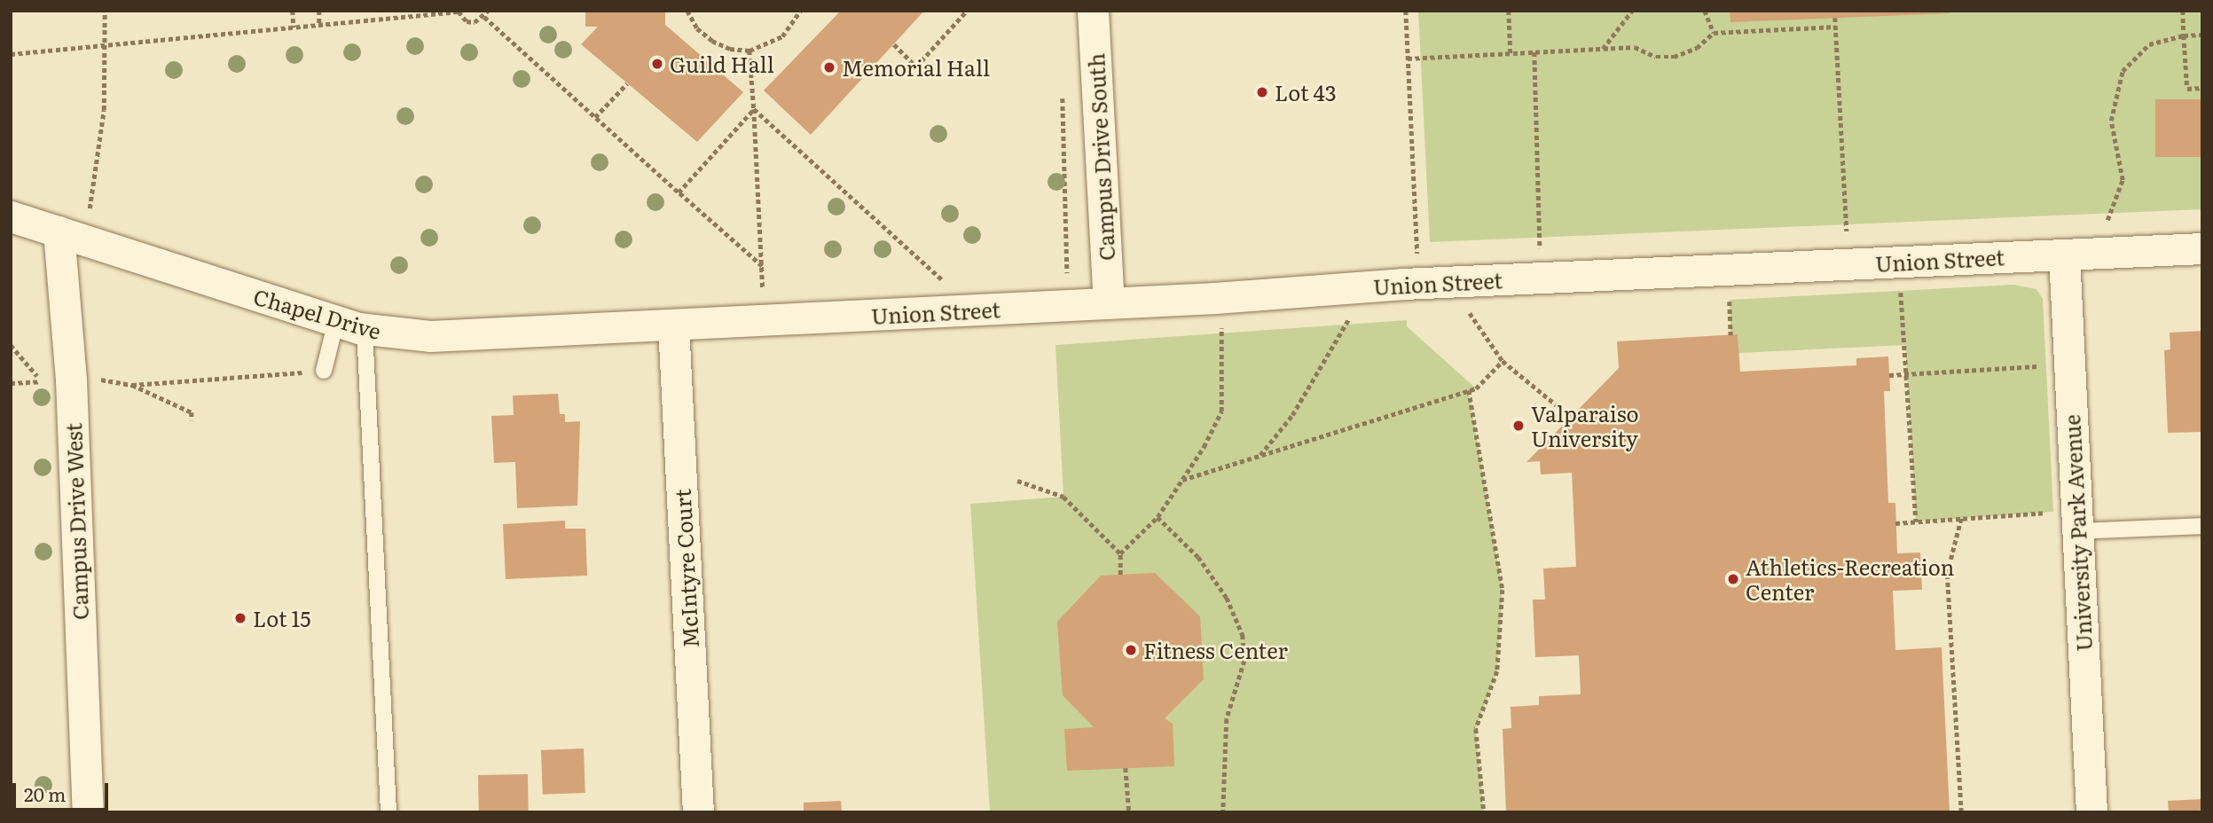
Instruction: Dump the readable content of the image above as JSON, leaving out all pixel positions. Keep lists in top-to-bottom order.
{
  "streets": {
    "street": [
      "Campus Drive South",
      "Union Street",
      "Chapel Drive",
      "Campus Drive West",
      "University Park Avenue",
      "McIntyre Court"
    ]
  },
  "crossings": [
    ["Campus Drive South", "Union Street"],
    ["Union Street", "Chapel Drive"],
    ["Union Street", "University Park Avenue"],
    ["Union Street", "McIntyre Court"],
    ["Chapel Drive", "Campus Drive West"],
    ["Chapel Drive", "McIntyre Court"]
  ],
  "places": [
    "Guild Hall",
    "Memorial Hall",
    "Lot 43",
    "Valparaiso University",
    "Athletics-Recreation Center",
    "Lot 15",
    "Fitness Center"
  ],
  "scale_bar": "20 m"
}
